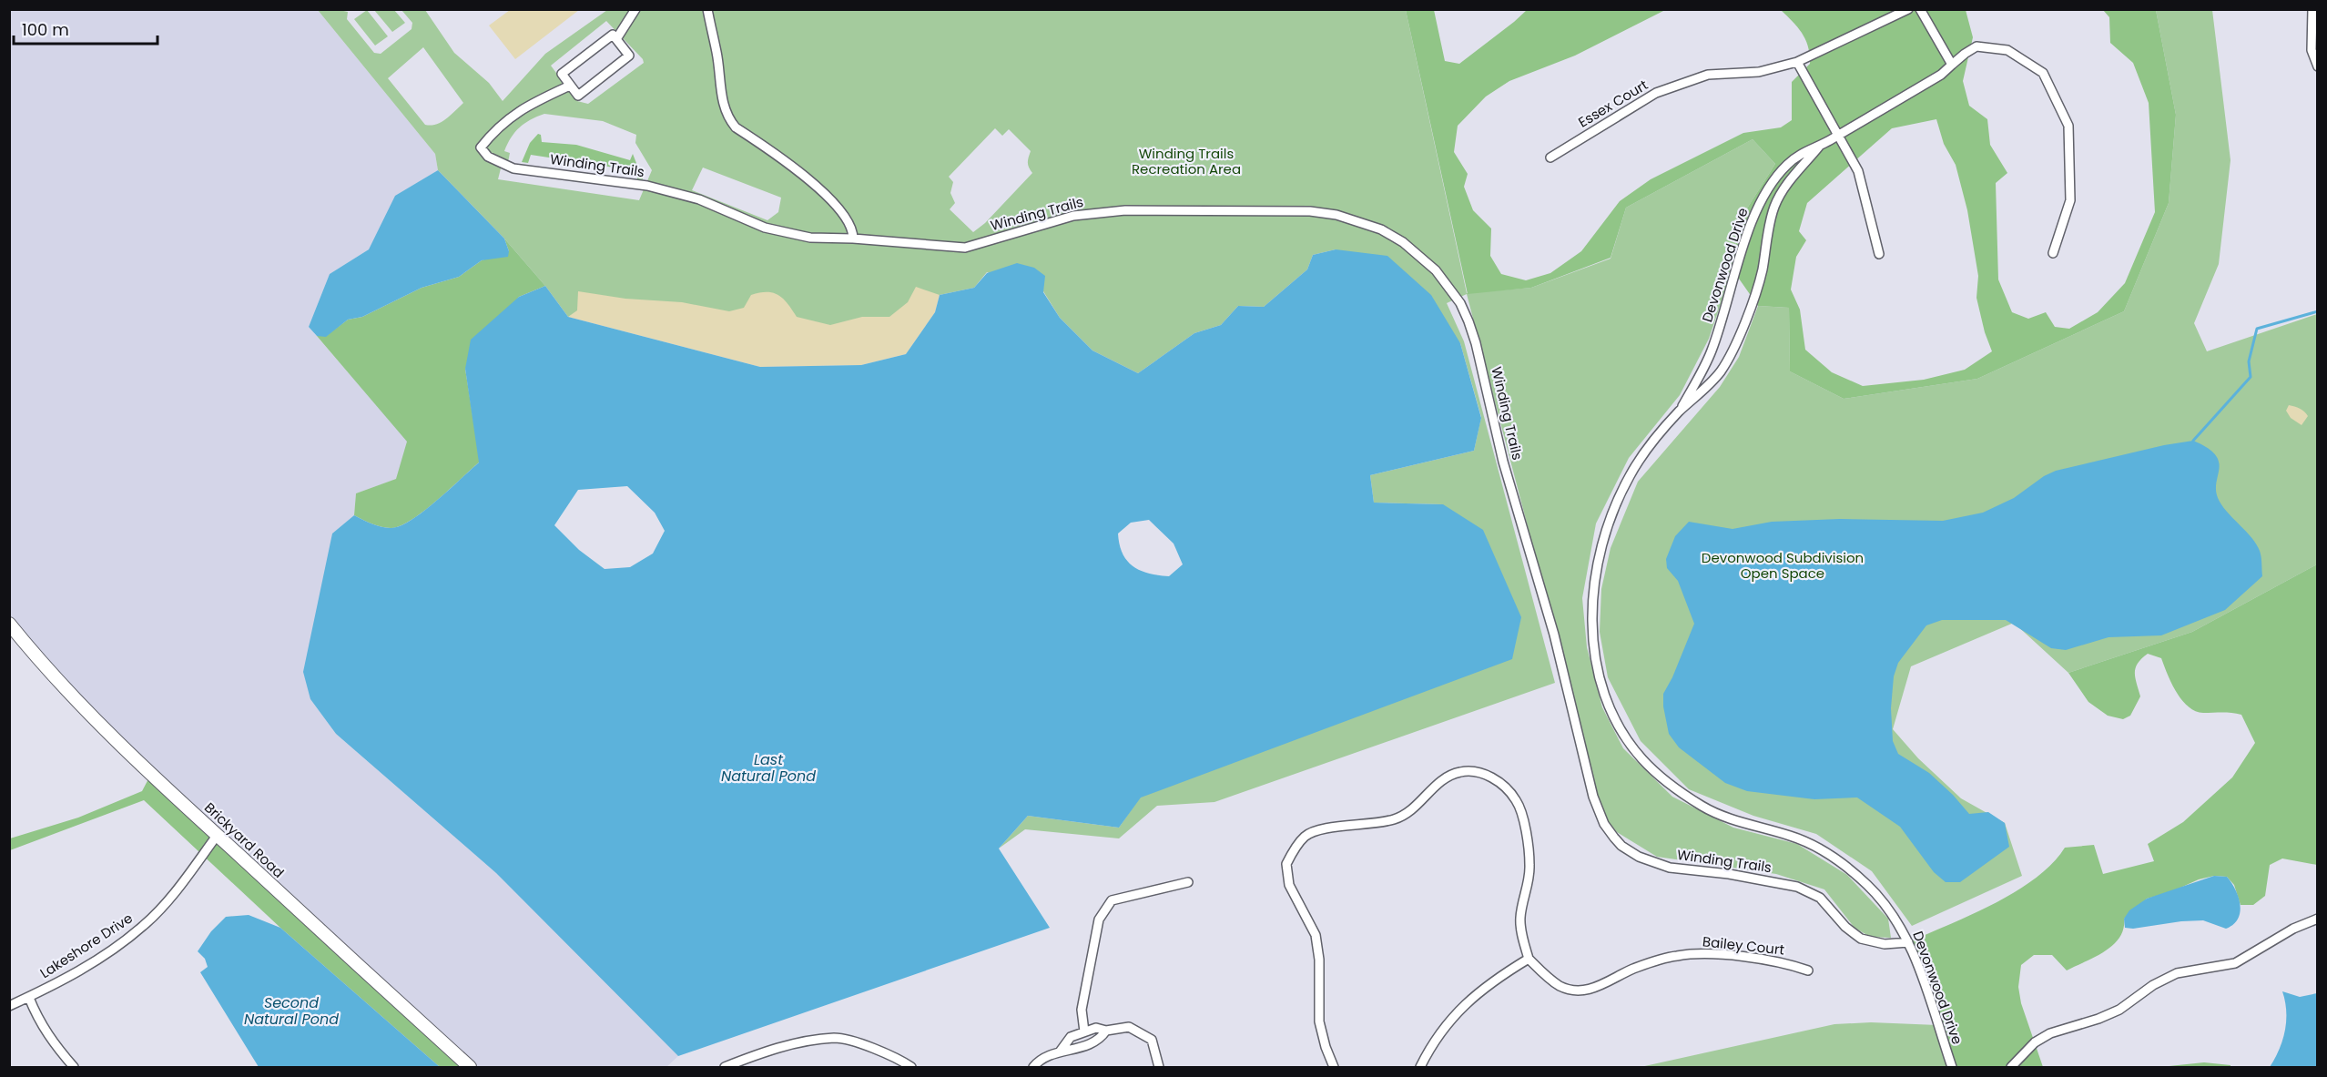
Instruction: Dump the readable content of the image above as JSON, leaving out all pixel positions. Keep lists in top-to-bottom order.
{
  "streets": {
    "street": [
      "Essex Court",
      "Winding Trails",
      "Devonwood Drive",
      "Brickyard Road",
      "Lakeshore Drive",
      "Bailey Court"
    ]
  },
  "crossings": [
    ["Winding Trails", "Devonwood Drive"],
    ["Brickyard Road", "Lakeshore Drive"]
  ],
  "water": ["Last Natural Pond", "Second Natural Pond"],
  "parks": ["Winding Trails Recreation Area", "Devonwood Subdivision Open Space"],
  "scale_bar": "100 m"
}
